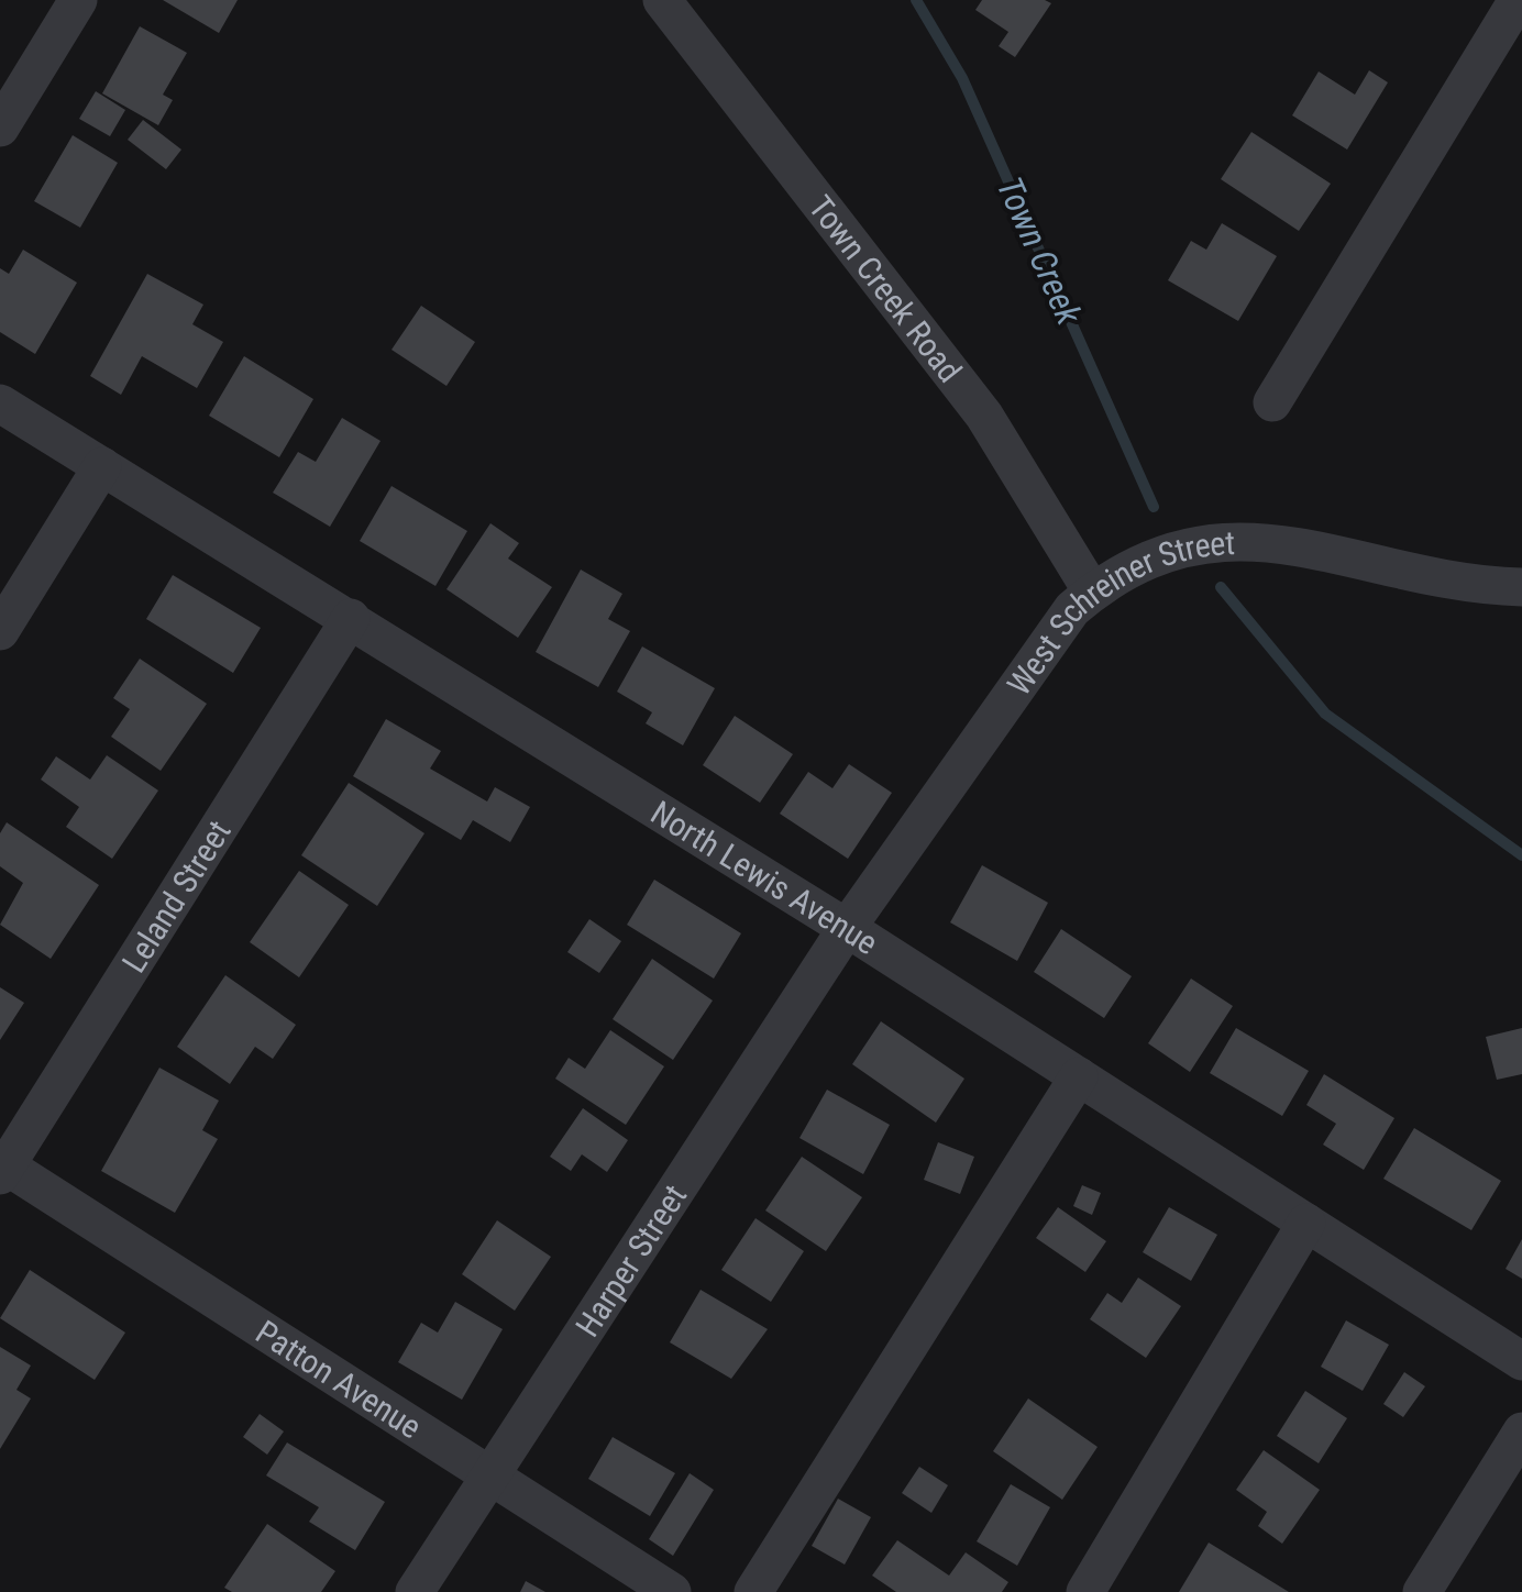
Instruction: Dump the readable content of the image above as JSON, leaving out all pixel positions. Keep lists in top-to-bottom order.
{
  "streets": {
    "street": [
      "Town Creek Road",
      "West Schreiner Street",
      "North Lewis Avenue",
      "Leland Street",
      "Harper Street",
      "Patton Avenue"
    ]
  },
  "crossings": [
    ["Town Creek Road", "West Schreiner Street"],
    ["West Schreiner Street", "North Lewis Avenue"],
    ["West Schreiner Street", "Harper Street"],
    ["North Lewis Avenue", "Leland Street"],
    ["North Lewis Avenue", "Harper Street"],
    ["Leland Street", "Patton Avenue"],
    ["Harper Street", "Patton Avenue"]
  ],
  "water": ["Town Creek"]
}
